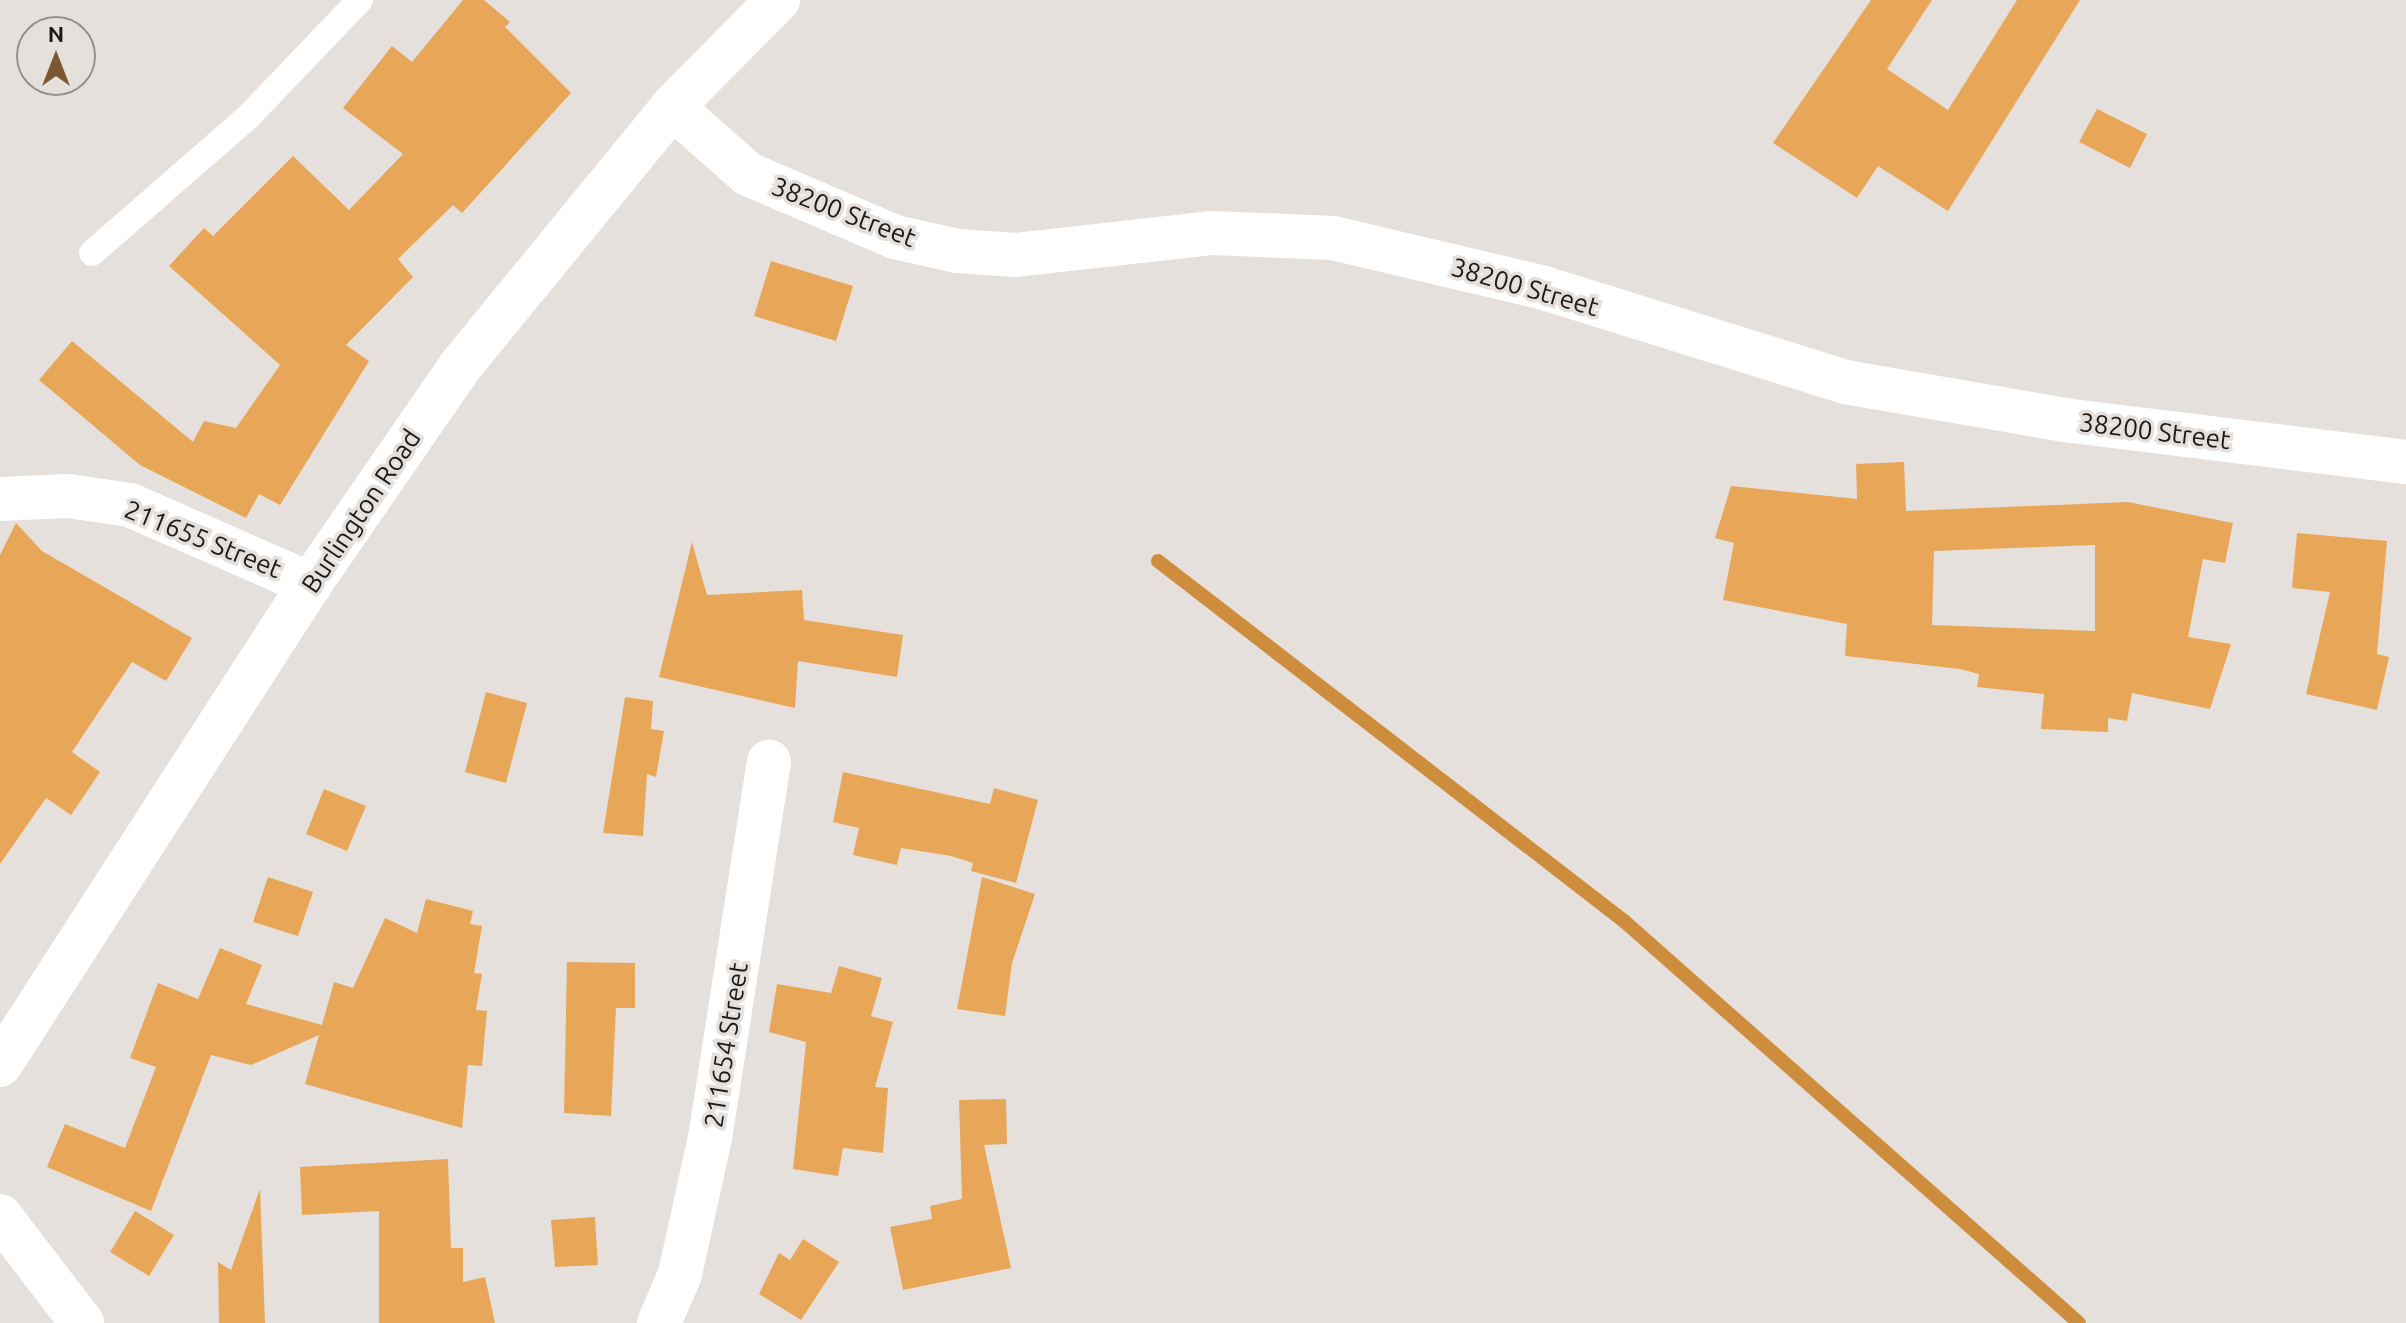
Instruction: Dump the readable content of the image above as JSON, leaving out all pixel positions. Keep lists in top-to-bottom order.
{
  "streets": {
    "street": [
      "38200 Street",
      "Burlington Road",
      "211655 Street",
      "211654 Street"
    ]
  },
  "crossings": [
    ["38200 Street", "Burlington Road"],
    ["Burlington Road", "211655 Street"]
  ],
  "north": "top"
}
